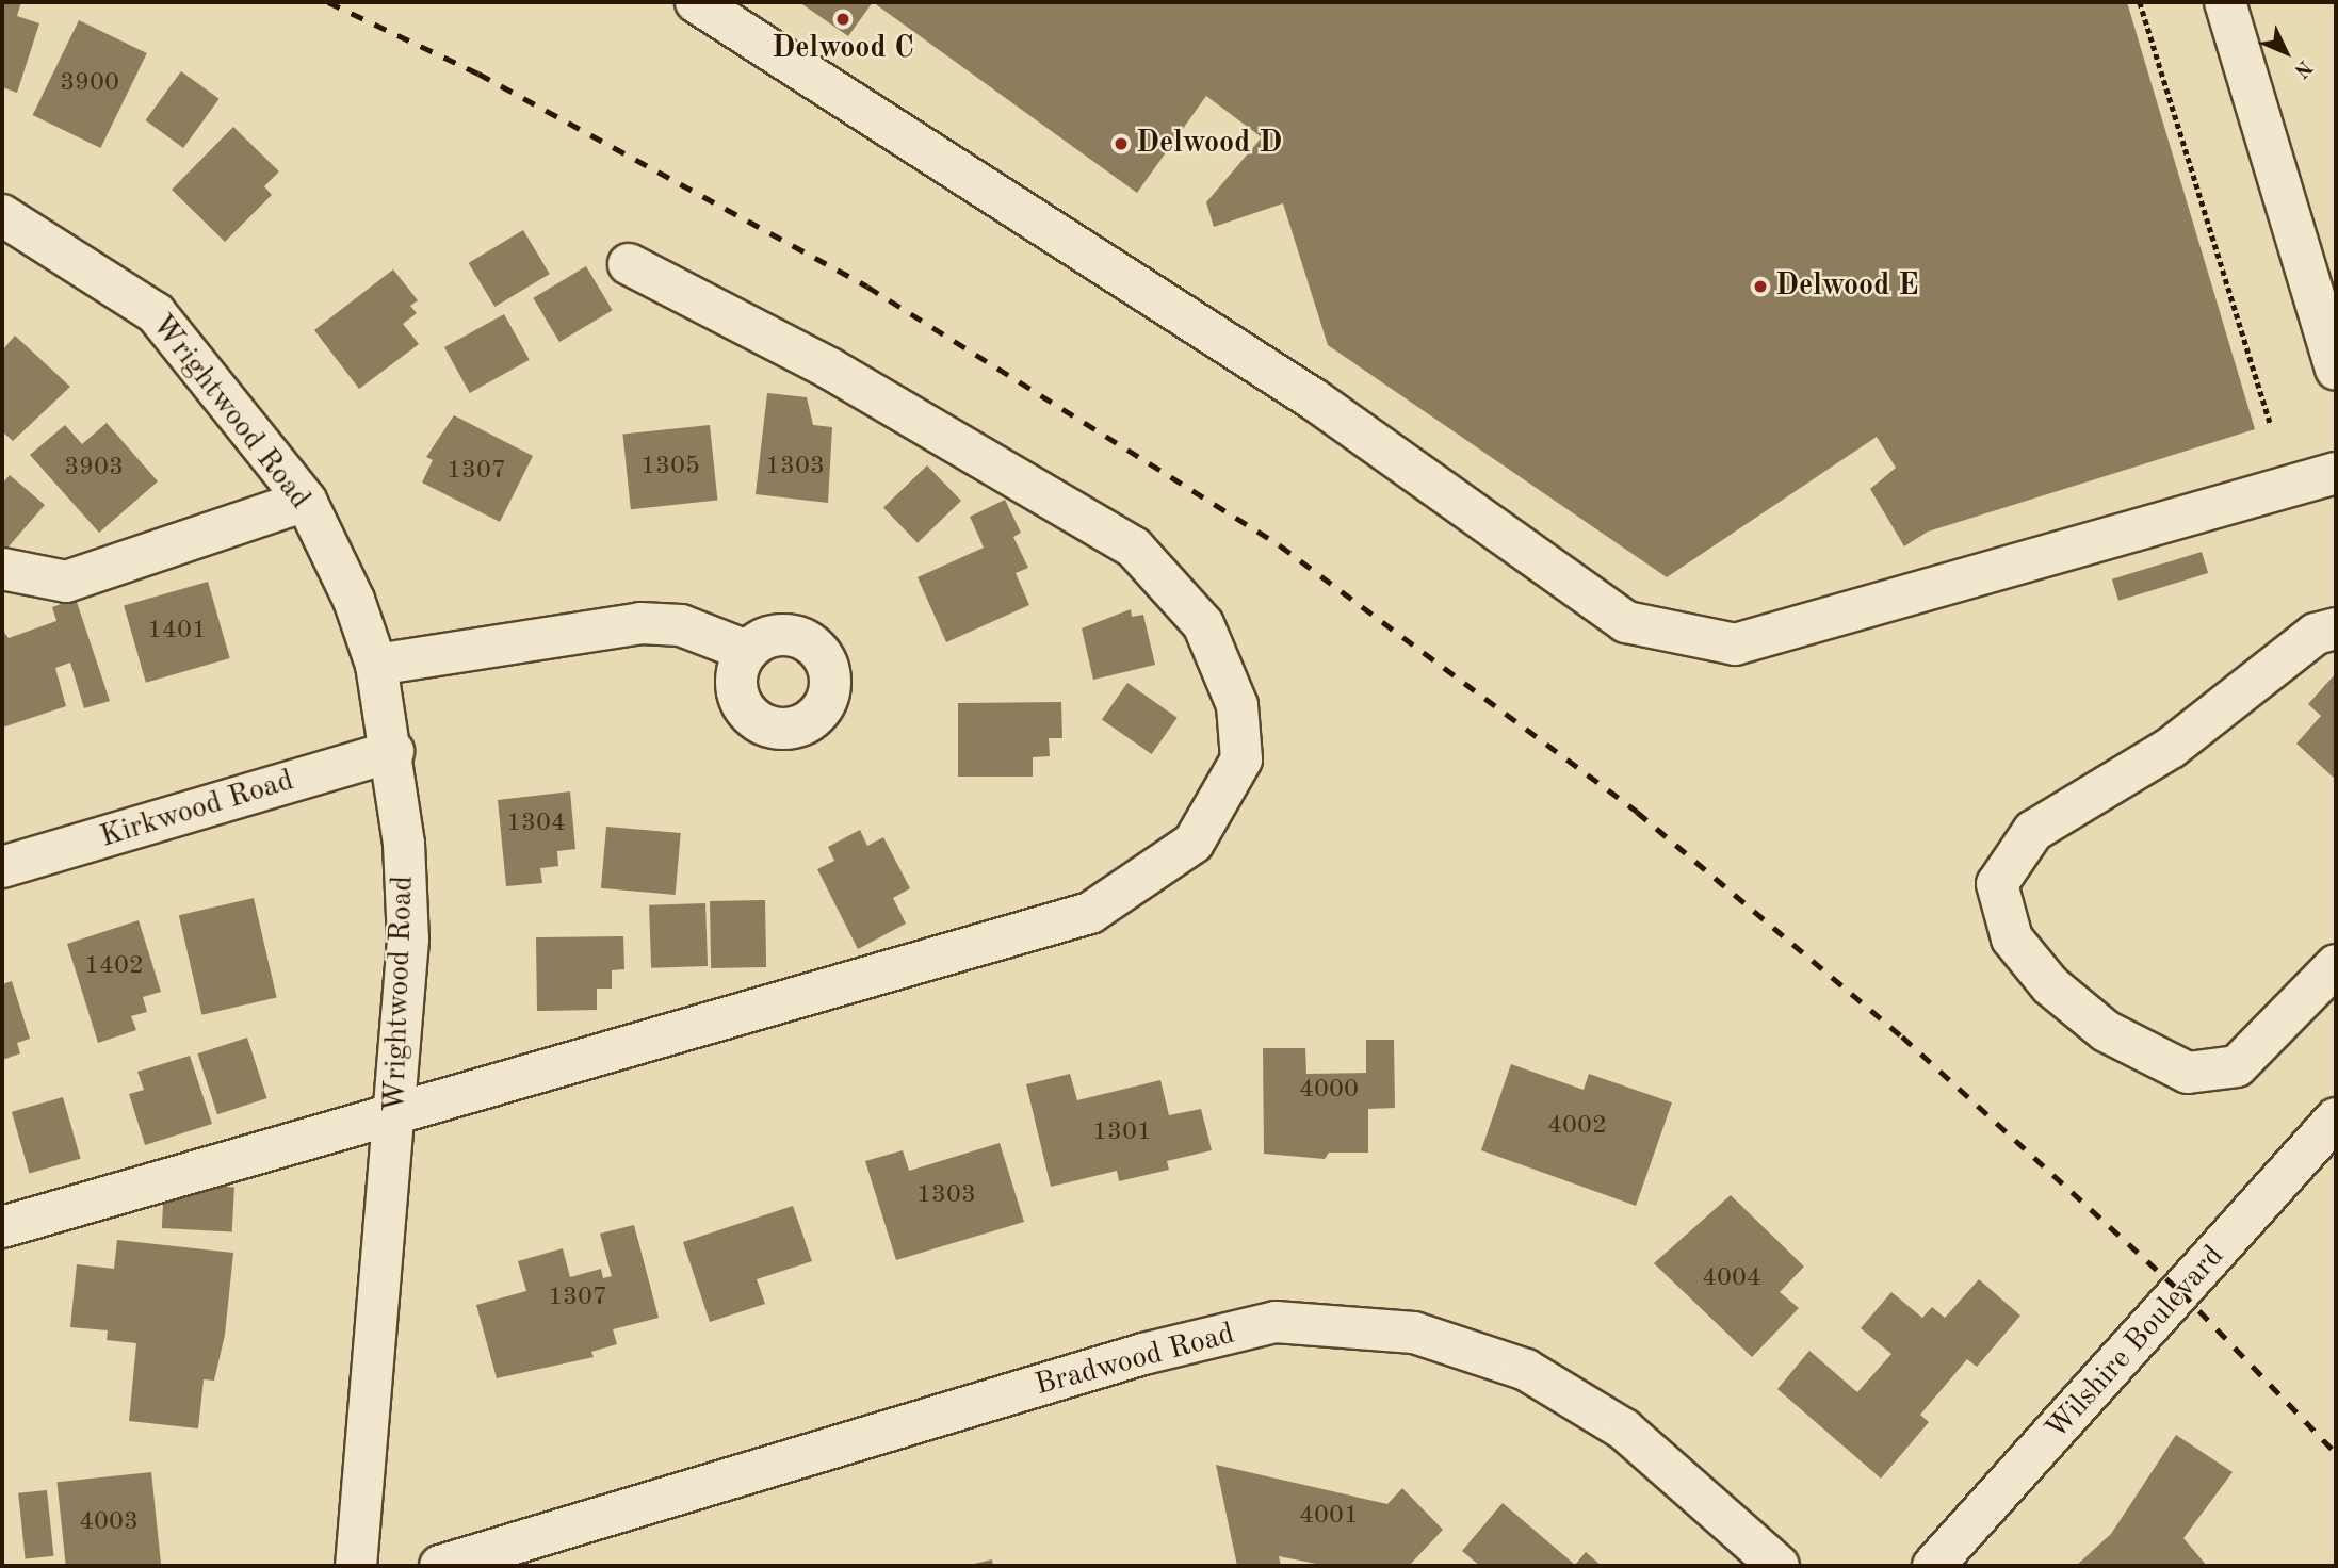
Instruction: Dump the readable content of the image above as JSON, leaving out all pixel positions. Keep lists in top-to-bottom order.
{
  "streets": {
    "street": [
      "Wrightwood Road",
      "Kirkwood Road",
      "Wilshire Boulevard",
      "Bradwood Road"
    ]
  },
  "crossings": [
    ["Wrightwood Road", "Kirkwood Road"]
  ],
  "places": ["Delwood C", "Delwood D", "Delwood E"],
  "house_numbers": [
    "3900",
    "1305",
    "1303",
    "3903",
    "1307",
    "1401",
    "1304",
    "1402",
    "4000",
    "4002",
    "1301",
    "1303",
    "4004",
    "1307",
    "4001",
    "4003"
  ],
  "north": "bottom right"
}
